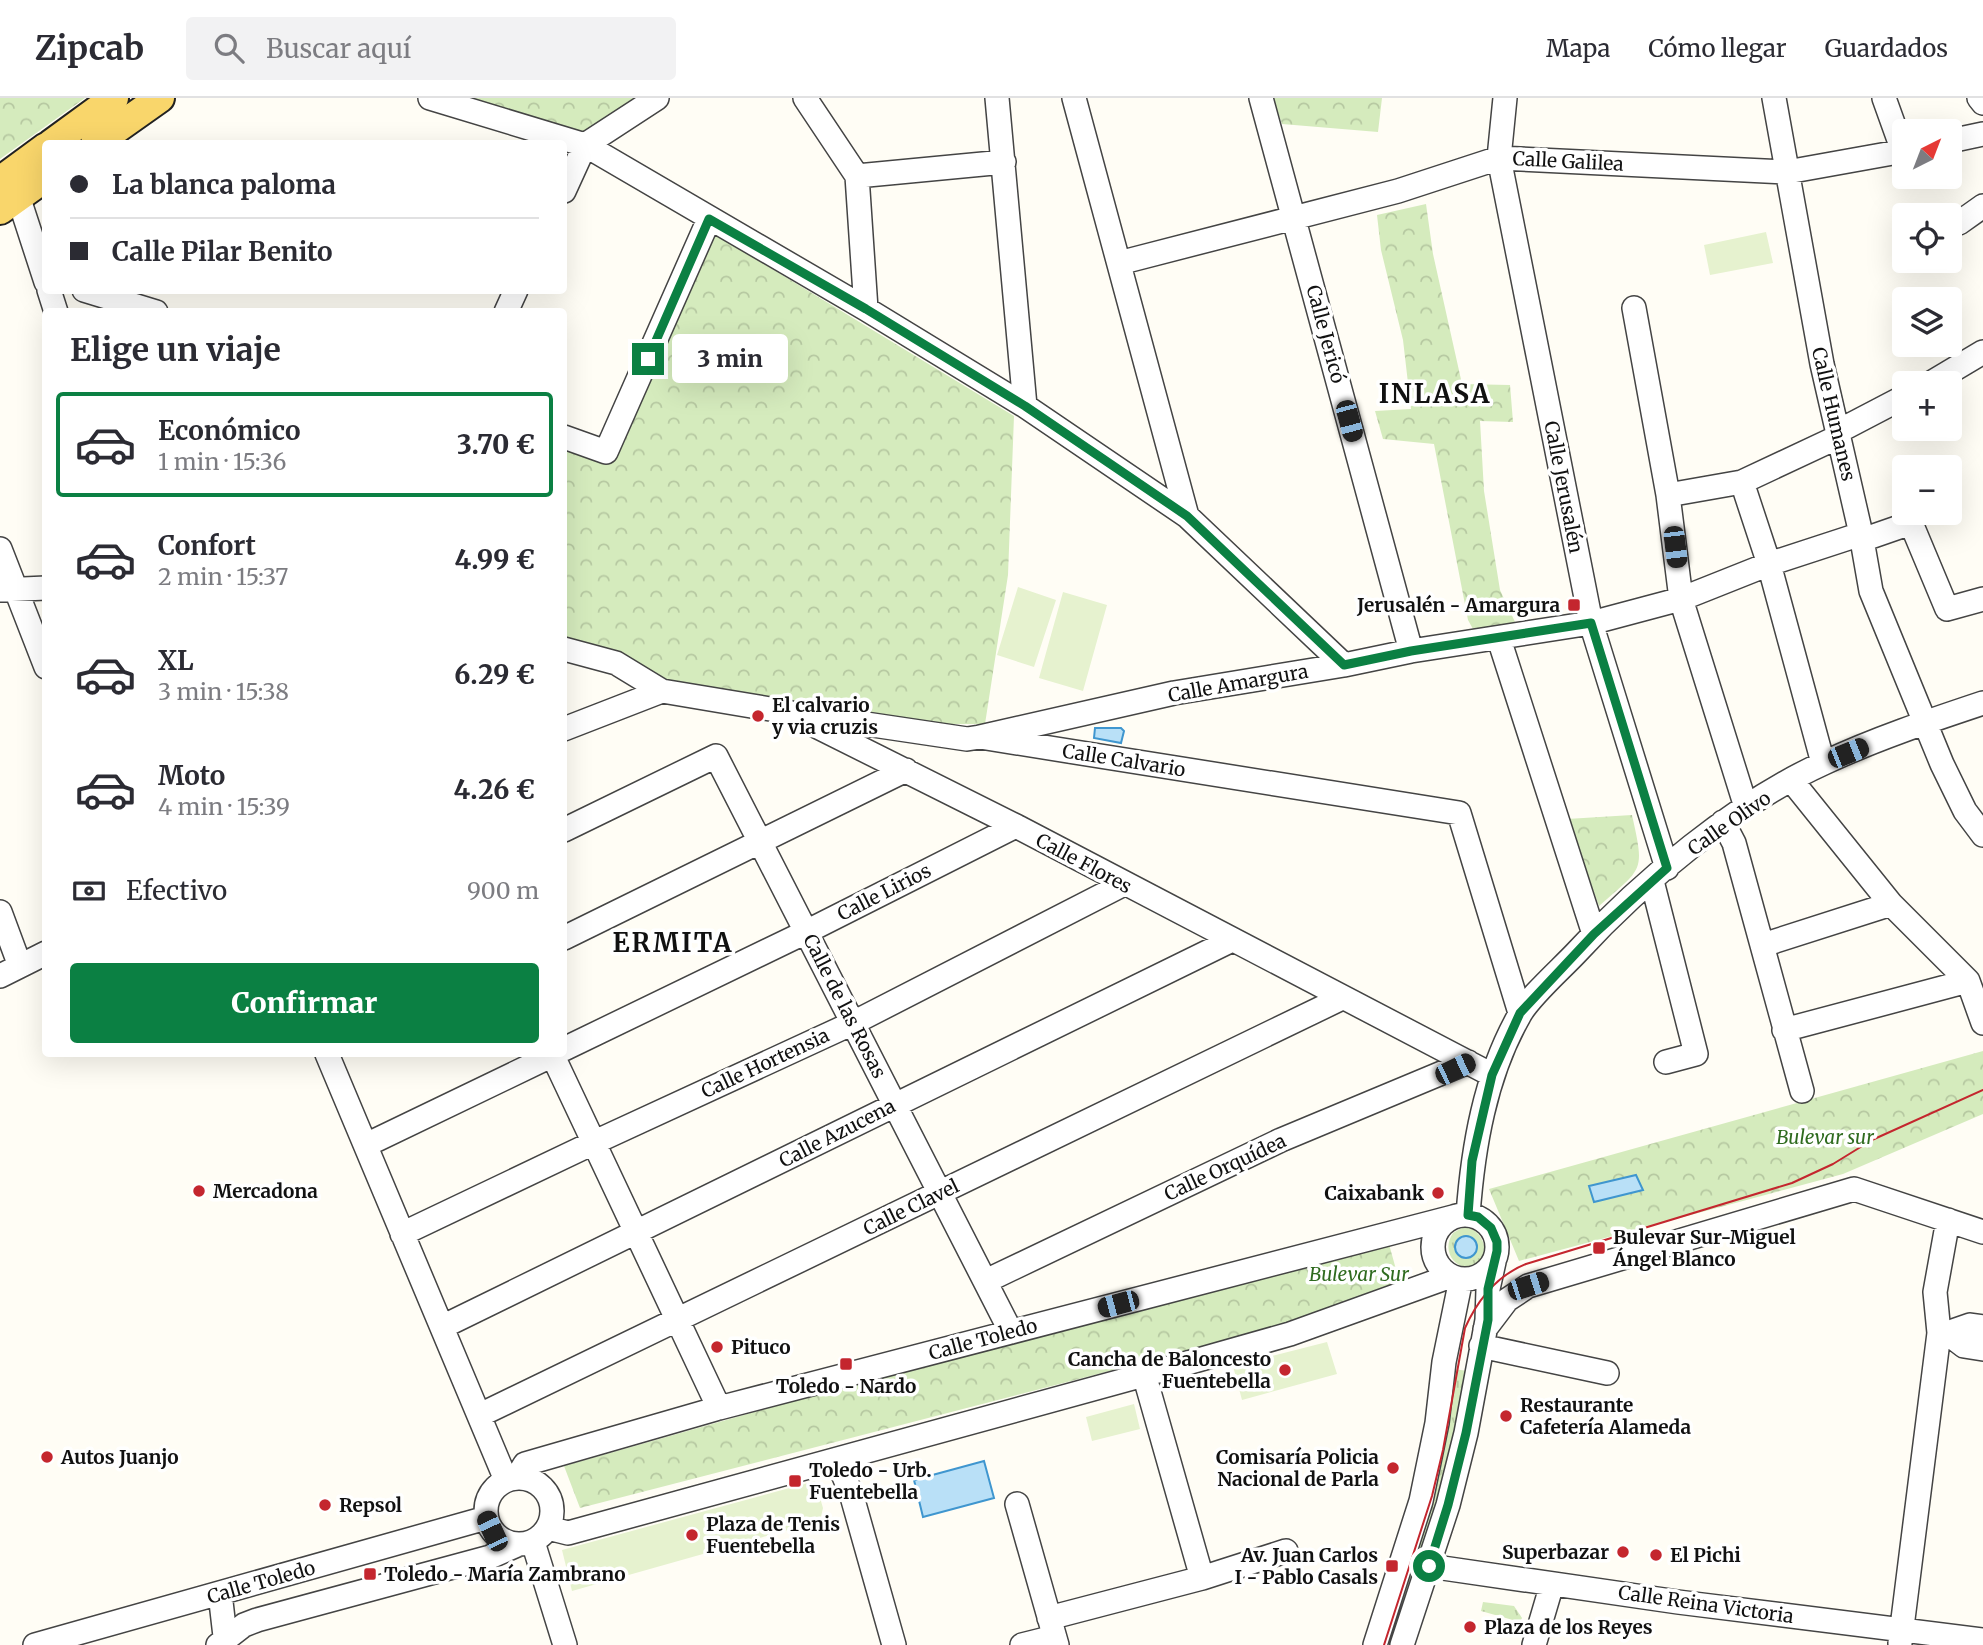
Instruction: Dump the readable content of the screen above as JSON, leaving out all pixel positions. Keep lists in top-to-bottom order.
{
  "streets": {
    "street": [
      "Calle Galilea",
      "Calle Jericó",
      "Calle Humanes",
      "Calle Jerusalén",
      "Calle Amargura",
      "Calle Calvario",
      "Calle Olivo",
      "Calle Flores",
      "Calle Lirios",
      "Calle de las Rosas",
      "Calle Hortensia",
      "Calle Azucena",
      "Calle Orquídea",
      "Calle Clavel",
      "Calle Toledo",
      "Calle Reina Victoria"
    ]
  },
  "crossings": [
    ["Calle Galilea", "Calle Jericó"],
    ["Calle Galilea", "Calle Humanes"],
    ["Calle Galilea", "Calle Jerusalén"],
    ["Calle Jericó", "Calle Amargura"],
    ["Calle Humanes", "Calle Amargura"],
    ["Calle Humanes", "Calle Olivo"],
    ["Calle Jerusalén", "Calle Amargura"],
    ["Calle Jerusalén", "Calle Olivo"],
    ["Calle Amargura", "Calle Calvario"],
    ["Calle Calvario", "Calle Olivo"],
    ["Calle Calvario", "Calle Flores"],
    ["Calle Olivo", "Calle Flores"],
    ["Calle Olivo", "Calle Toledo"],
    ["Calle Flores", "Calle Lirios"],
    ["Calle Flores", "Calle Hortensia"],
    ["Calle Flores", "Calle Azucena"],
    ["Calle Flores", "Calle Orquídea"],
    ["Calle Flores", "Calle Clavel"],
    ["Calle Lirios", "Calle de las Rosas"],
    ["Calle de las Rosas", "Calle Hortensia"],
    ["Calle de las Rosas", "Calle Azucena"],
    ["Calle de las Rosas", "Calle Orquídea"],
    ["Calle de las Rosas", "Calle Clavel"],
    ["Calle de las Rosas", "Calle Toledo"]
  ],
  "districts": ["INLASA", "ERMITA"],
  "parks": ["Bulevar sur", "Bulevar Sur"],
  "places": {
    "transit": [
      "Jerusalén - Amargura",
      "Bulevar Sur-Miguel Ángel Blanco",
      "Toledo - Nardo",
      "Toledo - Urb. Fuentebella",
      "Av. Juan Carlos I - Pablo Casals",
      "Toledo - María Zambrano"
    ],
    "other": [
      "El calvario y via cruzis",
      "Mercadona",
      "Caixabank",
      "Pituco",
      "Cancha de Baloncesto Fuentebella",
      "Restaurante Cafetería Alameda",
      "Autos Juanjo",
      "Comisaría Policia Nacional de Parla",
      "Repsol",
      "Plaza de Tenis Fuentebella",
      "Superbazar",
      "El Pichi",
      "Plaza de los Reyes"
    ]
  },
  "north": "top right",
  "page": {
    "header": "Zipcab",
    "search": "Buscar aquí",
    "nav": ["Mapa", "Cómo llegar", "Guardados"],
    "map_buttons": ["+", "−"],
    "banner": ["La blanca paloma", "Calle Pilar Benito"],
    "heading": "Elige un viaje",
    "bubble": "3 min",
    "list": [
      {
        "name": "Económico",
        "note": "1 min · 15:36",
        "value": "3.70 €"
      },
      {
        "name": "Confort",
        "note": "2 min · 15:37",
        "value": "4.99 €"
      },
      {
        "name": "XL",
        "note": "3 min · 15:38",
        "value": "6.29 €"
      },
      {
        "name": "Moto",
        "note": "4 min · 15:39",
        "value": "4.26 €"
      }
    ],
    "pay": ["Efectivo", "900 m"],
    "buttons": "Confirmar"
  }
}
